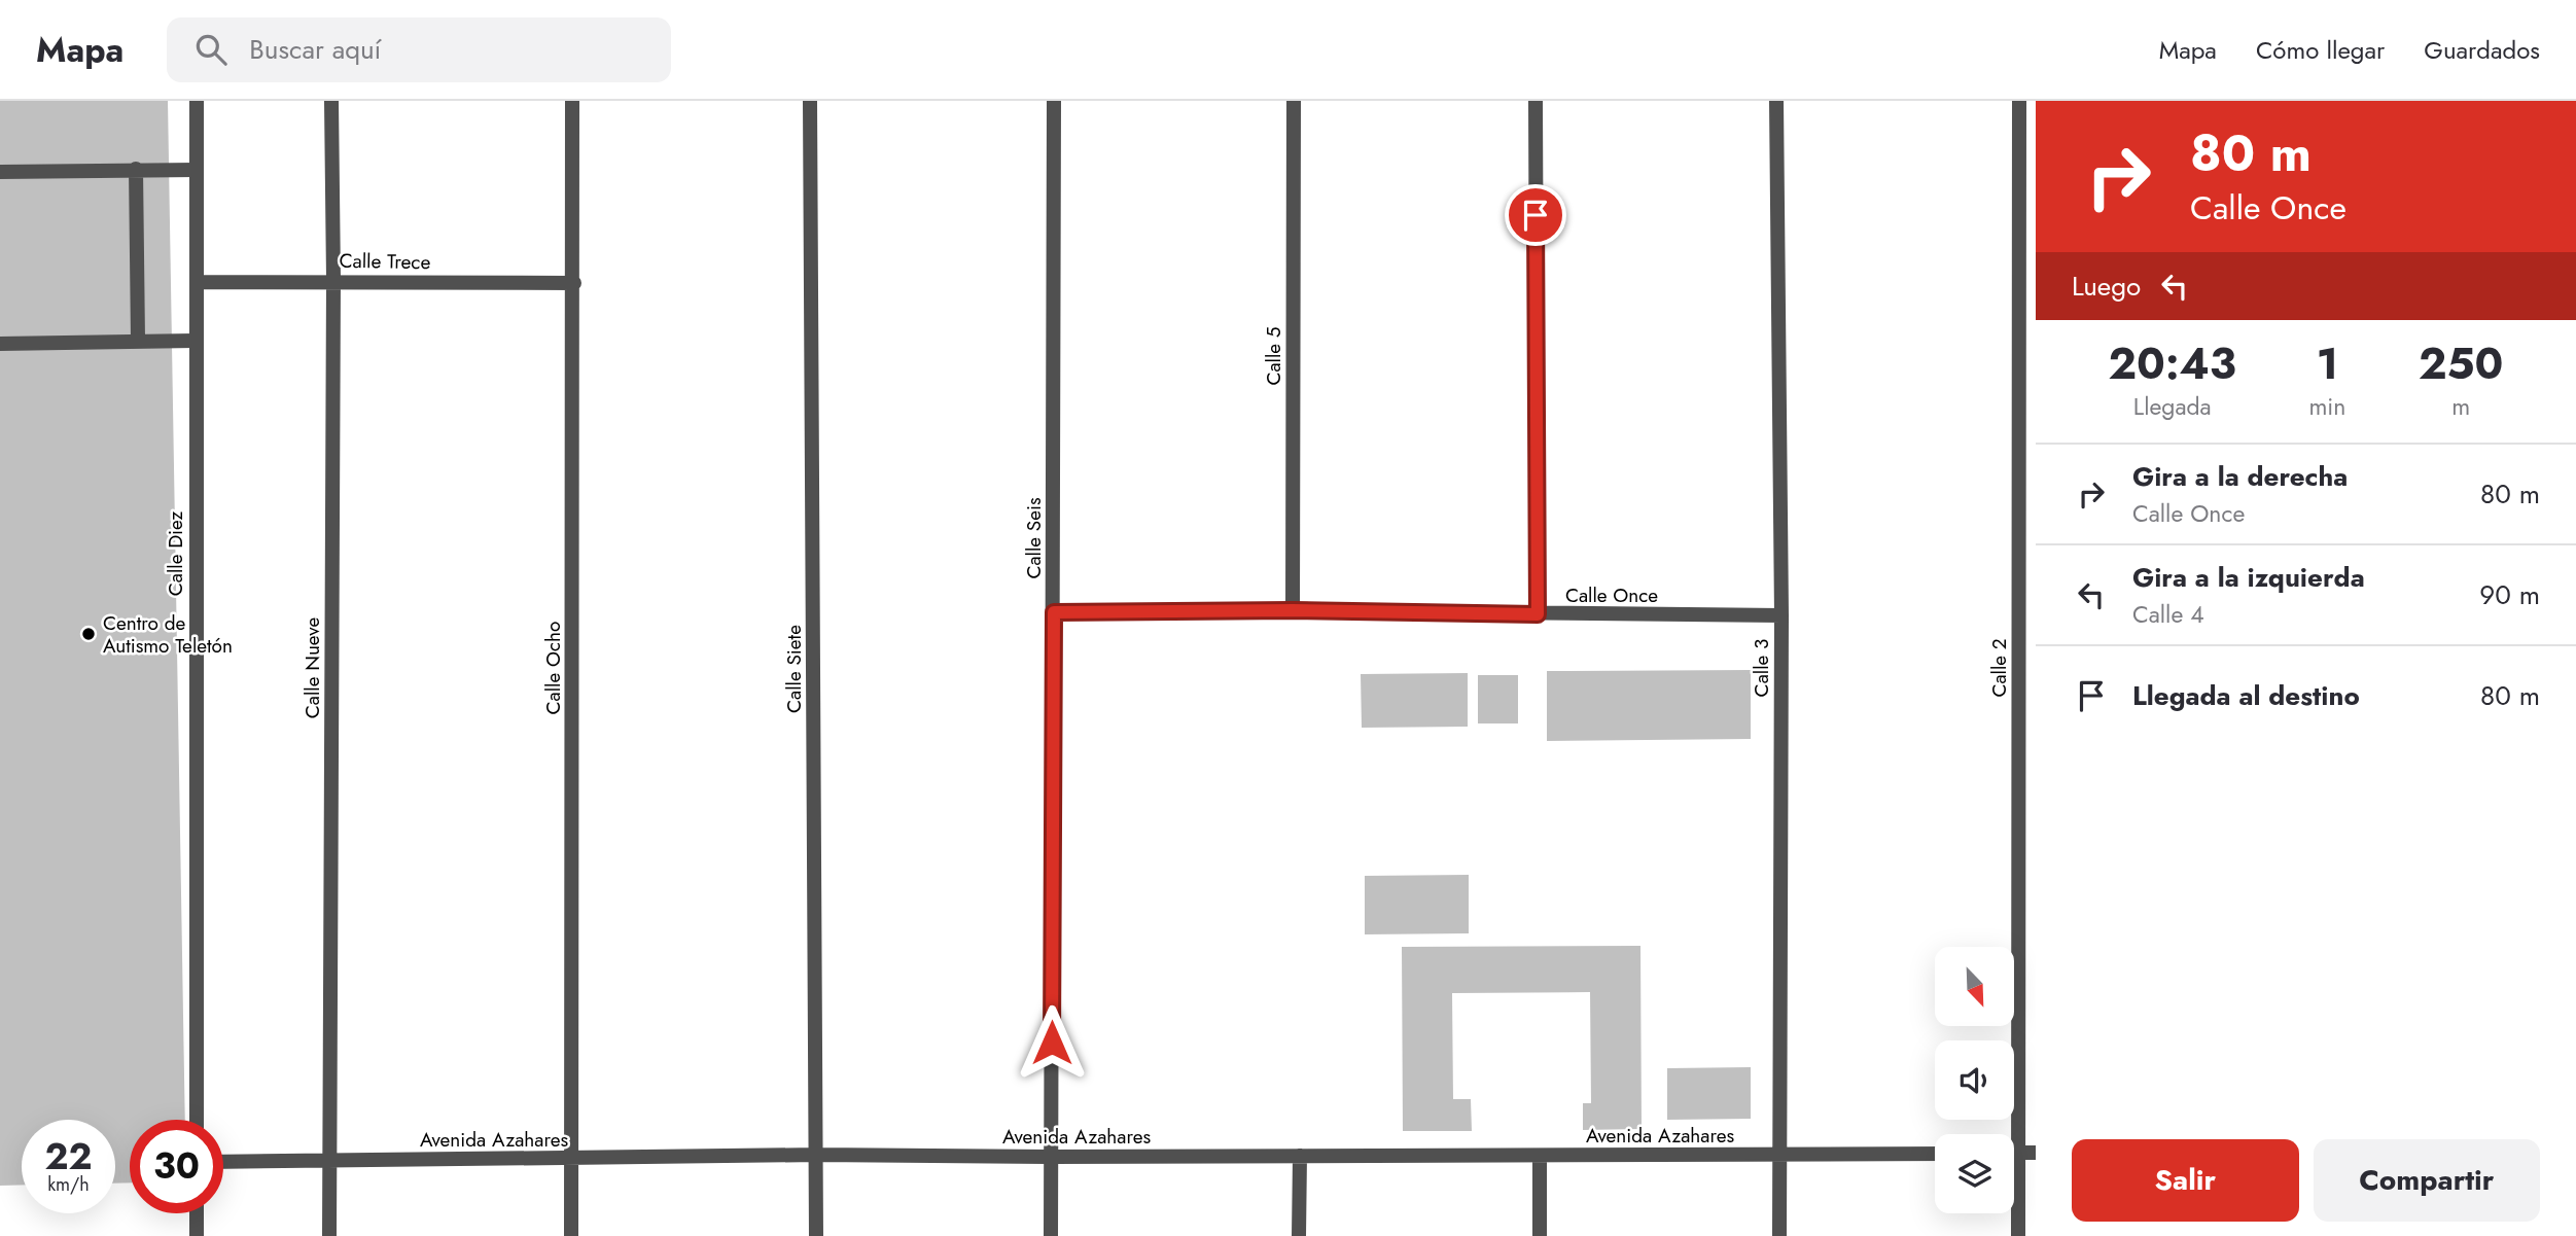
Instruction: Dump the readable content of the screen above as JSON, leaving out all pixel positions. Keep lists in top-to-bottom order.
{
  "streets": {
    "street": [
      "Calle Trece",
      "Calle 5",
      "Calle Seis",
      "Calle Diez",
      "Calle Once",
      "Calle Nueve",
      "Calle Ocho",
      "Calle 3",
      "Calle 2",
      "Calle Siete",
      "Avenida Azahares"
    ]
  },
  "crossings": [
    ["Calle Trece", "Calle Diez"],
    ["Calle Trece", "Calle Nueve"],
    ["Calle Trece", "Calle Ocho"],
    ["Calle 5", "Calle Once"],
    ["Calle Seis", "Calle Once"],
    ["Calle Seis", "Avenida Azahares"],
    ["Calle Once", "Calle 3"],
    ["Calle Nueve", "Avenida Azahares"],
    ["Calle Ocho", "Avenida Azahares"],
    ["Calle 3", "Avenida Azahares"],
    ["Calle Siete", "Avenida Azahares"]
  ],
  "places": ["Centro de Autismo Teletón"],
  "north": "bottom right",
  "page": {
    "header": "Mapa",
    "search": "Buscar aquí",
    "nav": ["Mapa", "Cómo llegar", "Guardados"],
    "turn": ["80 m", "Calle Once"],
    "then": "Luego",
    "eta": [
      "20:43",
      "Llegada",
      "1",
      "min",
      "250",
      "m"
    ],
    "list": [
      {
        "name": "Gira a la derecha",
        "note": "Calle Once",
        "value": "80 m"
      },
      {
        "name": "Gira a la izquierda",
        "note": "Calle 4",
        "value": "90 m"
      },
      {
        "name": "Llegada al destino",
        "value": "80 m"
      }
    ],
    "speed": "22 km/h",
    "limit": "30",
    "buttons": ["Salir", "Compartir"]
  }
}
